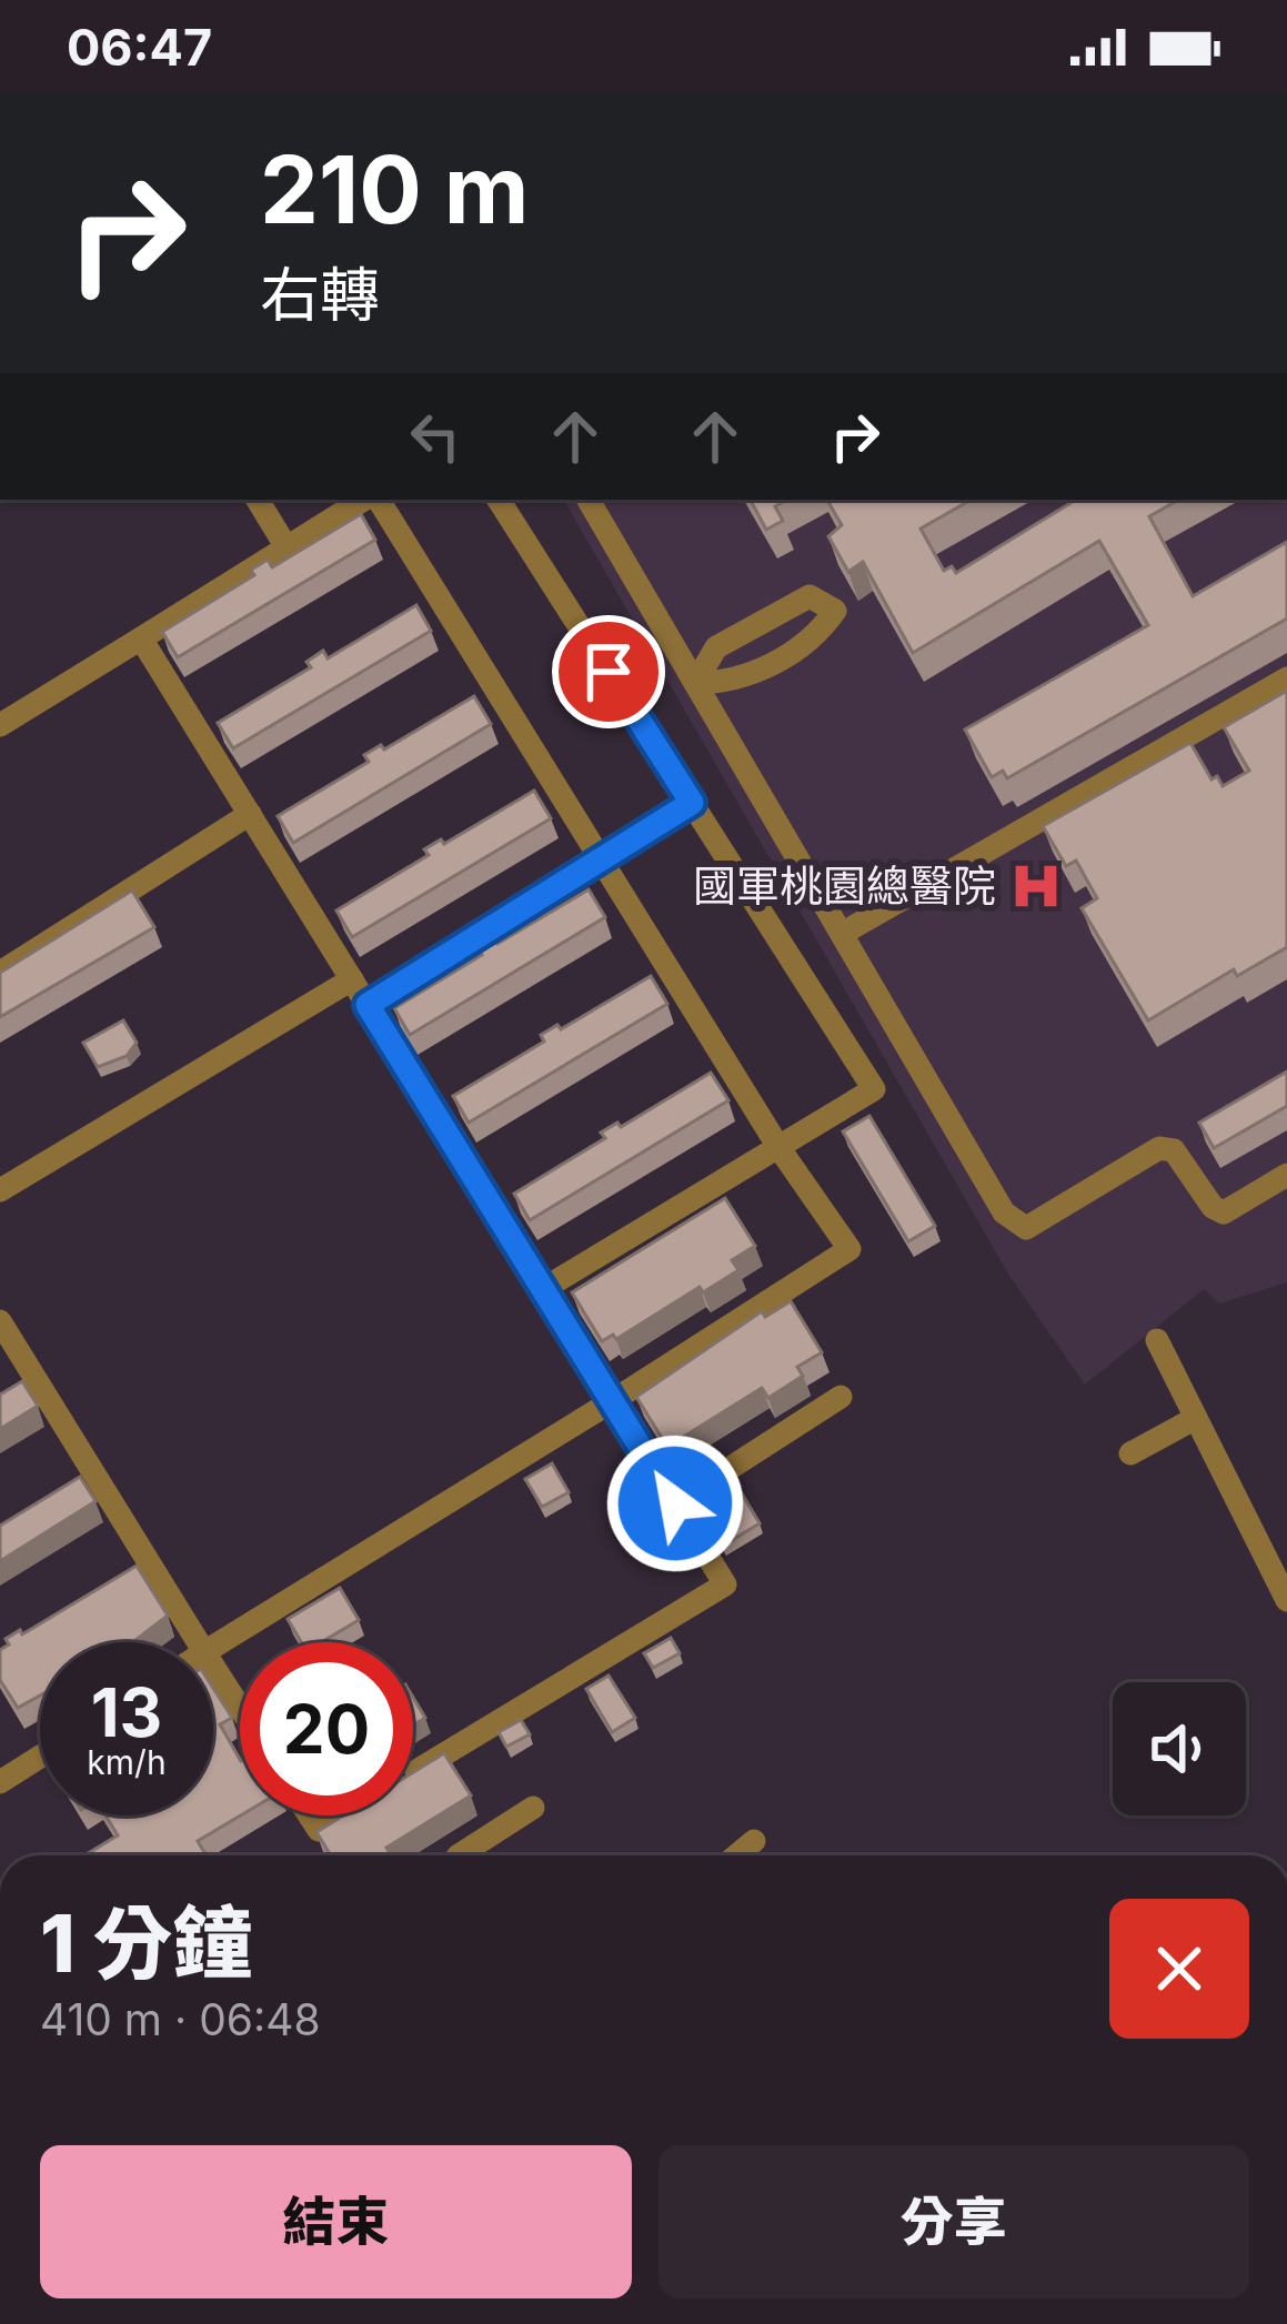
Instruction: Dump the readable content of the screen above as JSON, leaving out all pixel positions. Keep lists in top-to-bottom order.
{
  "places": {
    "hospital": ["國軍桃園總醫院"]
  },
  "page": {
    "status": "06:47",
    "turn": ["210 m", "右轉"],
    "speed": "13 km/h",
    "limit": "20",
    "heading": ["1 分鐘", "410 m · 06:48"],
    "buttons": ["結束", "分享"]
  }
}
